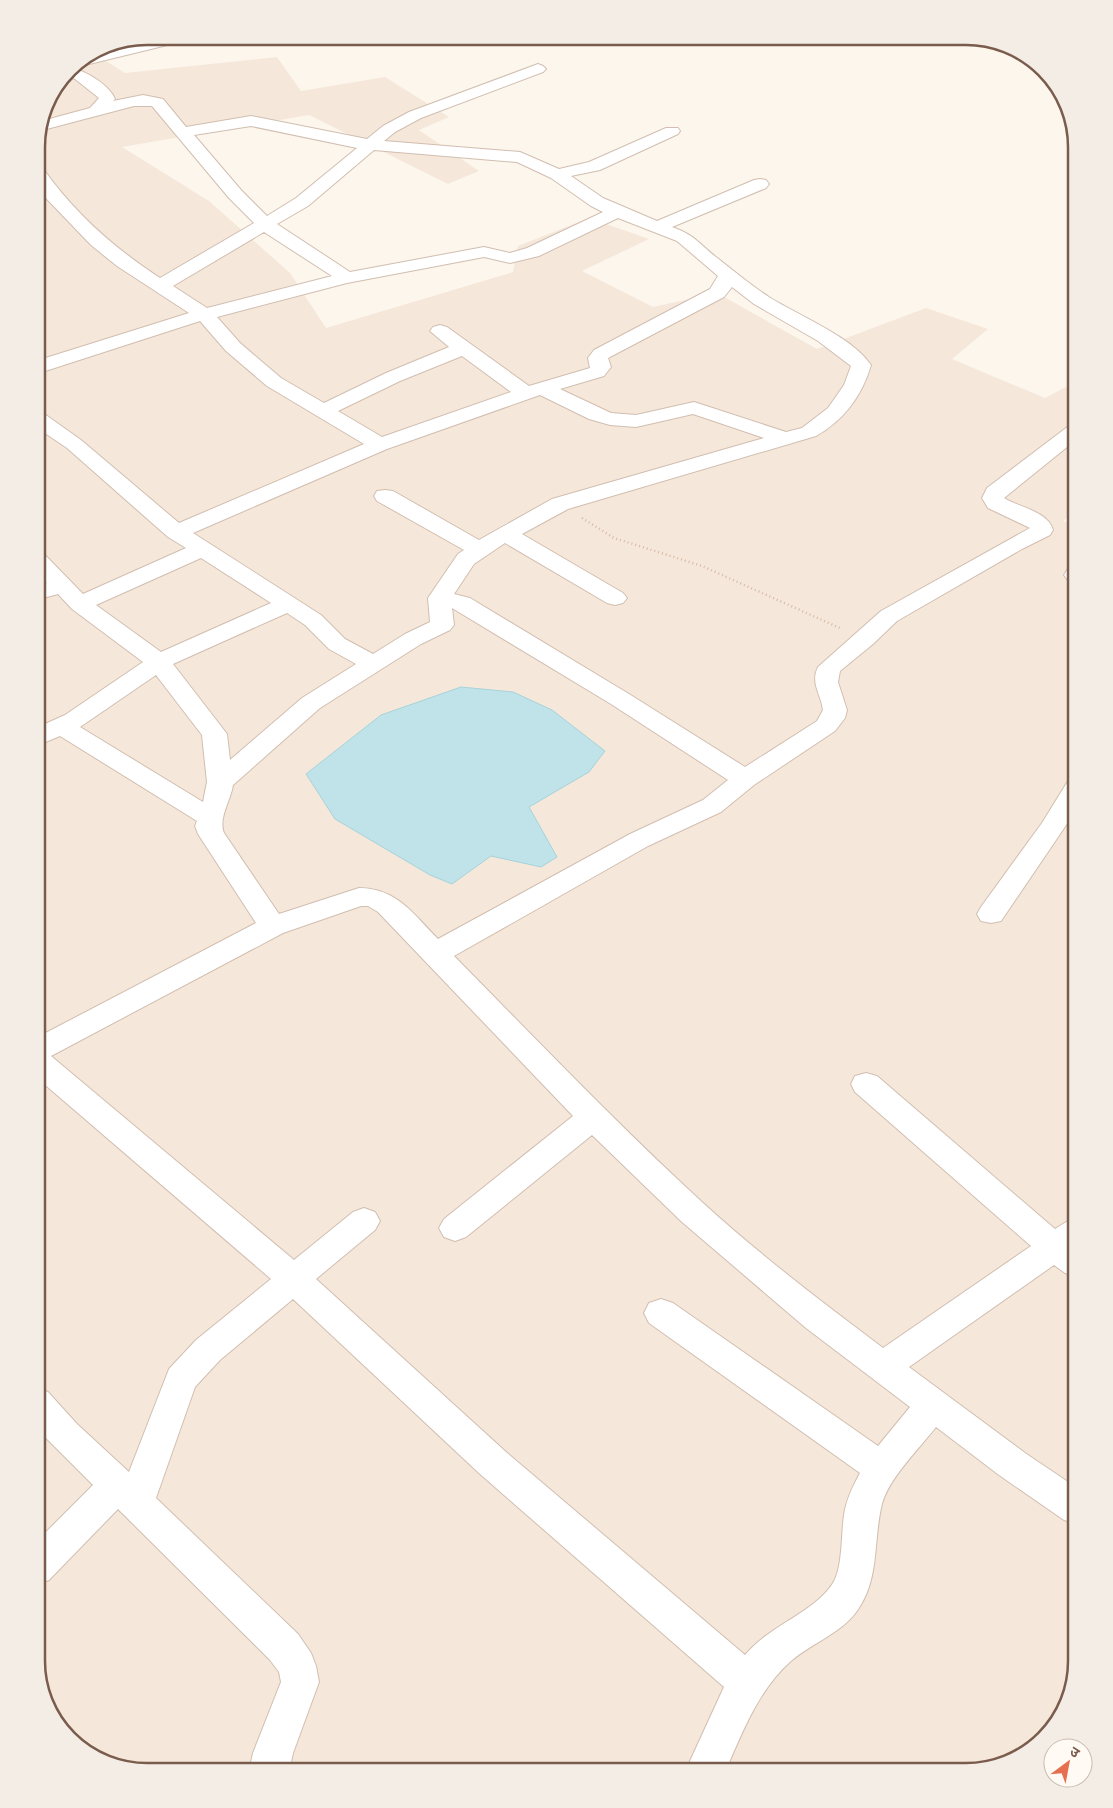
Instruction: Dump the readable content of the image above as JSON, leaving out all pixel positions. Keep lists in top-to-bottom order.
{
  "north": "top right"
}
